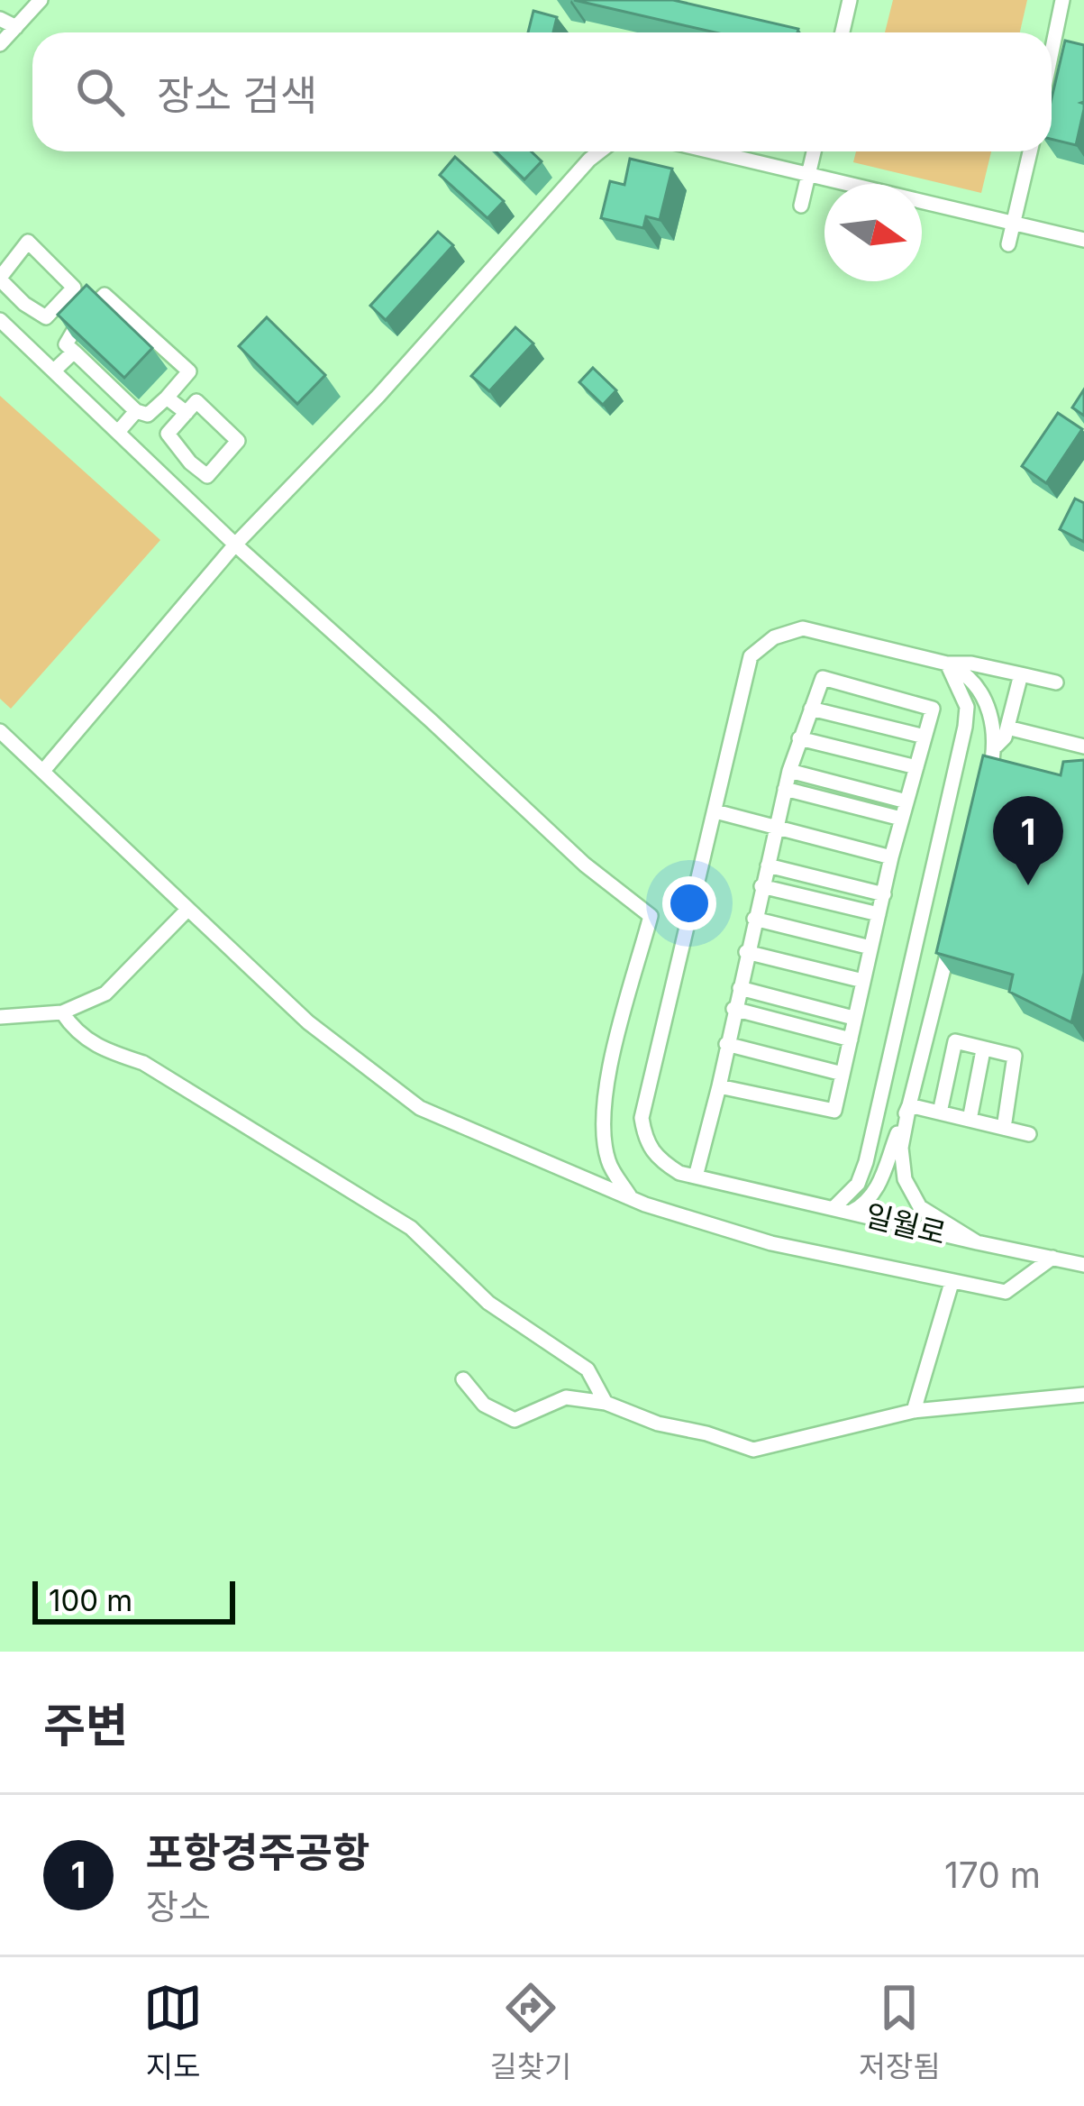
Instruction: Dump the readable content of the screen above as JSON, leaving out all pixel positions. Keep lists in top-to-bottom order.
{
  "streets": {
    "street": ["일월로"]
  },
  "scale_bar": "100 m",
  "north": "right",
  "page": {
    "search": "장소 검색",
    "pins": "1",
    "scale": "100 m",
    "heading": "주변",
    "list": [
      {
        "mark": "1",
        "name": "포항경주공항",
        "note": "장소",
        "value": "170 m"
      }
    ],
    "nav": ["지도", "길찾기", "저장됨"]
  }
}
